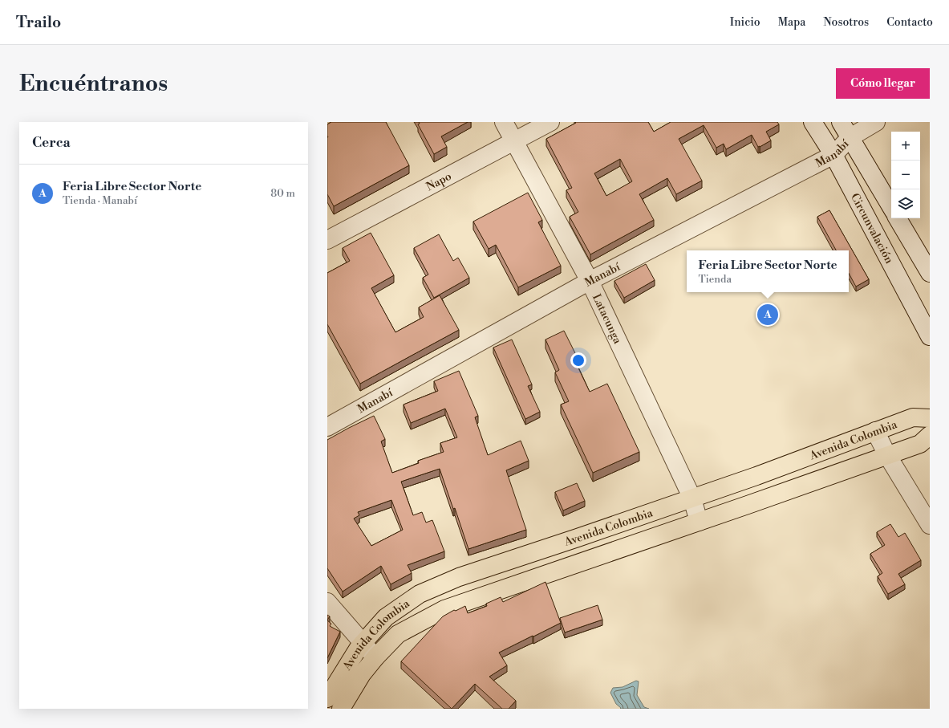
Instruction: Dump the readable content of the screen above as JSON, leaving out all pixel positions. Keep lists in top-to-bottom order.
{
  "streets": {
    "main road": ["Avenida Colombia"],
    "street": [
      "Manabí",
      "Napo",
      "Circunvalación",
      "Latacunga"
    ]
  },
  "crossings": [
    ["Manabí", "Circunvalación"],
    ["Manabí", "Latacunga"],
    ["Napo", "Latacunga"],
    ["Latacunga", "Avenida Colombia"]
  ],
  "page": {
    "header": "Trailo",
    "nav": [
      "Inicio",
      "Mapa",
      "Nosotros",
      "Contacto"
    ],
    "buttons": "Cómo llegar",
    "title": "Encuéntranos",
    "heading": "Cerca",
    "map_buttons": ["+", "−"],
    "list": [
      {
        "mark": "A",
        "name": "Feria Libre Sector Norte",
        "note": "Tienda · Manabí",
        "value": "80 m"
      }
    ],
    "popup": ["Feria Libre Sector Norte", "Tienda"],
    "pins": "A"
  }
}
